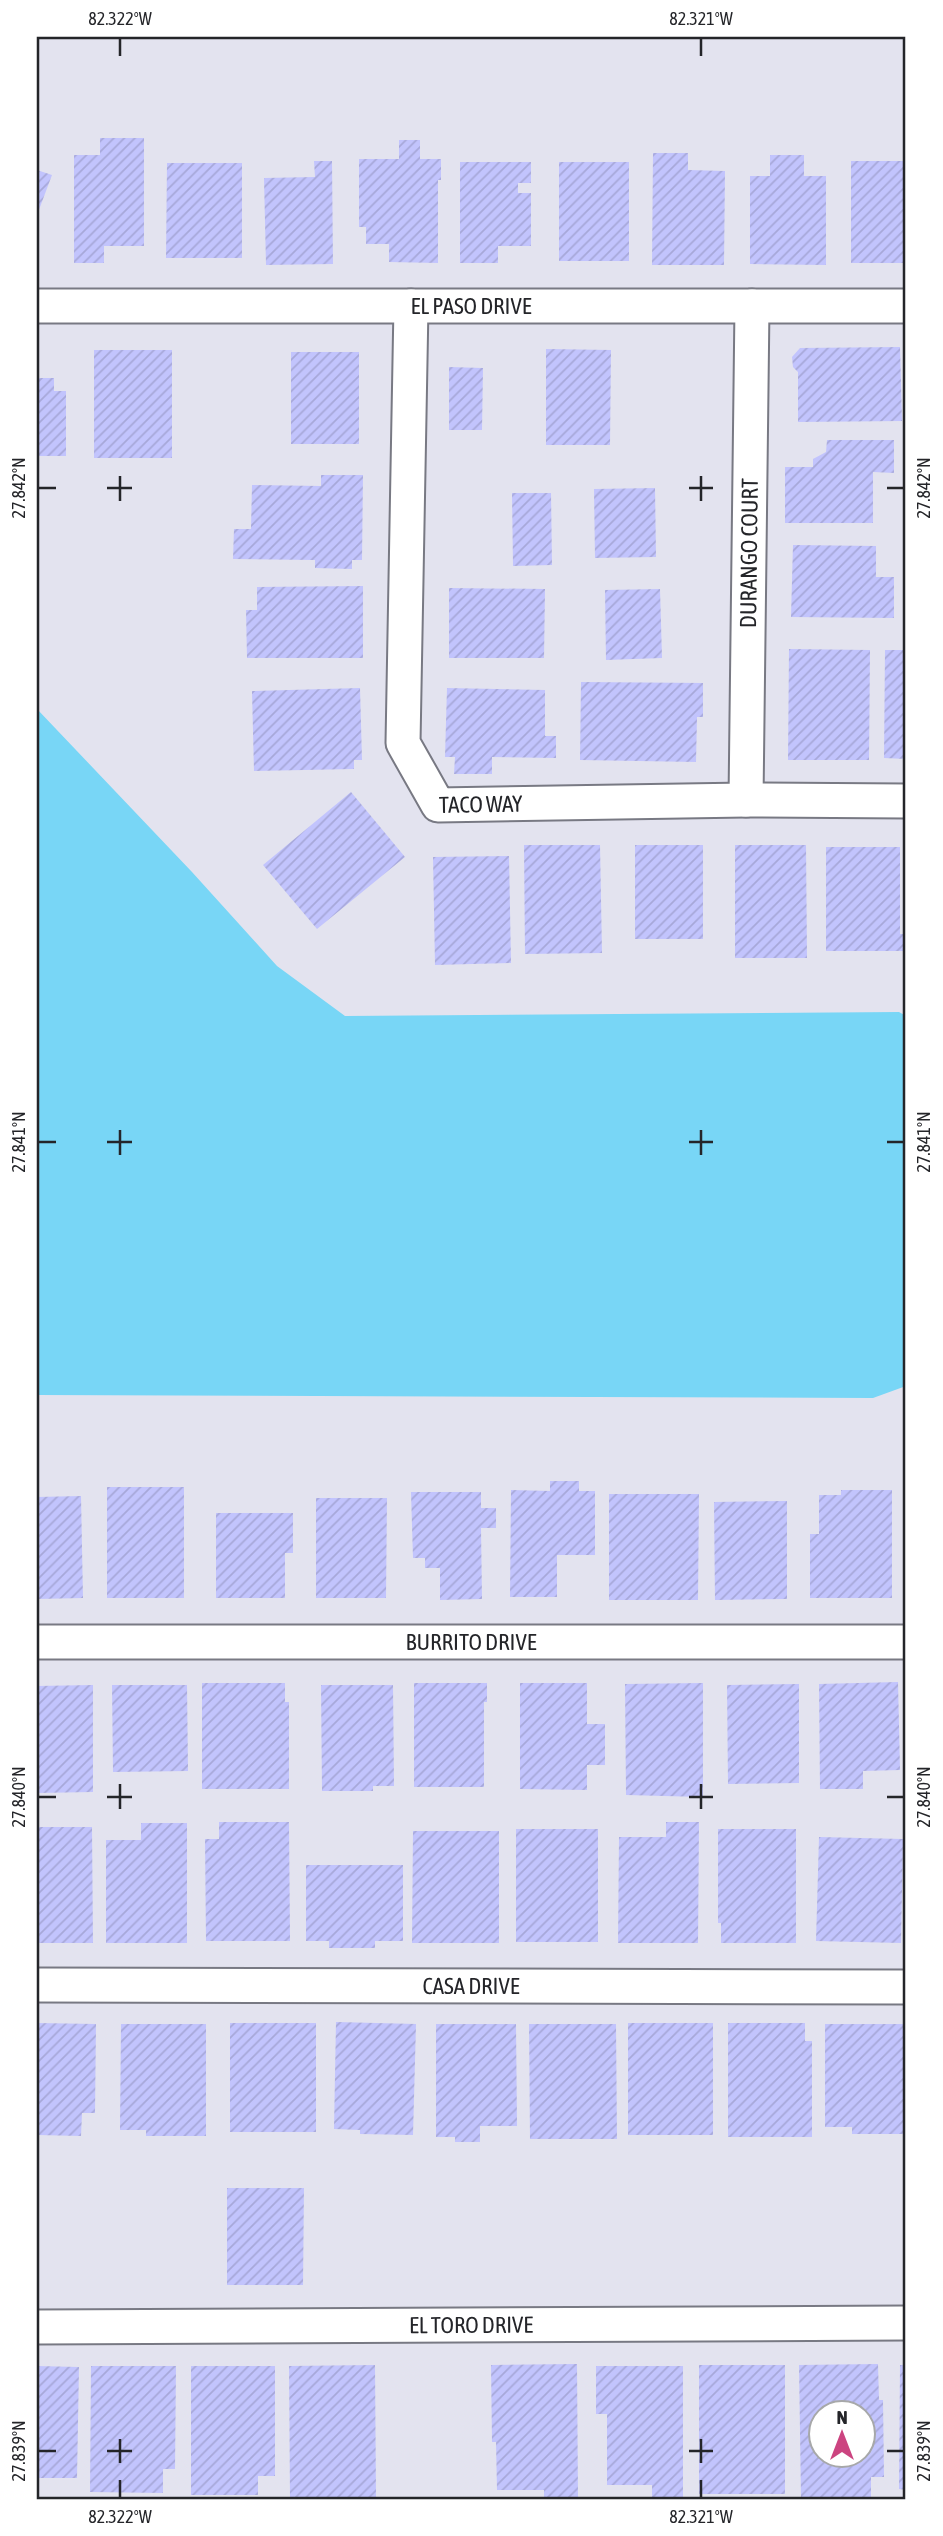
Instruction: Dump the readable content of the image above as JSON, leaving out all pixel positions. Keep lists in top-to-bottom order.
{
  "streets": {
    "street": [
      "EL PASO DRIVE",
      "DURANGO COURT",
      "TACO WAY",
      "BURRITO DRIVE",
      "CASA DRIVE",
      "EL TORO DRIVE"
    ]
  },
  "crossings": [
    ["EL PASO DRIVE", "DURANGO COURT"],
    ["EL PASO DRIVE", "TACO WAY"],
    ["DURANGO COURT", "TACO WAY"]
  ],
  "north": "top",
  "coordinates": [
    "82.322°W",
    "82.321°W",
    "27.842°N",
    "27.841°N",
    "27.840°N",
    "27.839°N"
  ]
}
